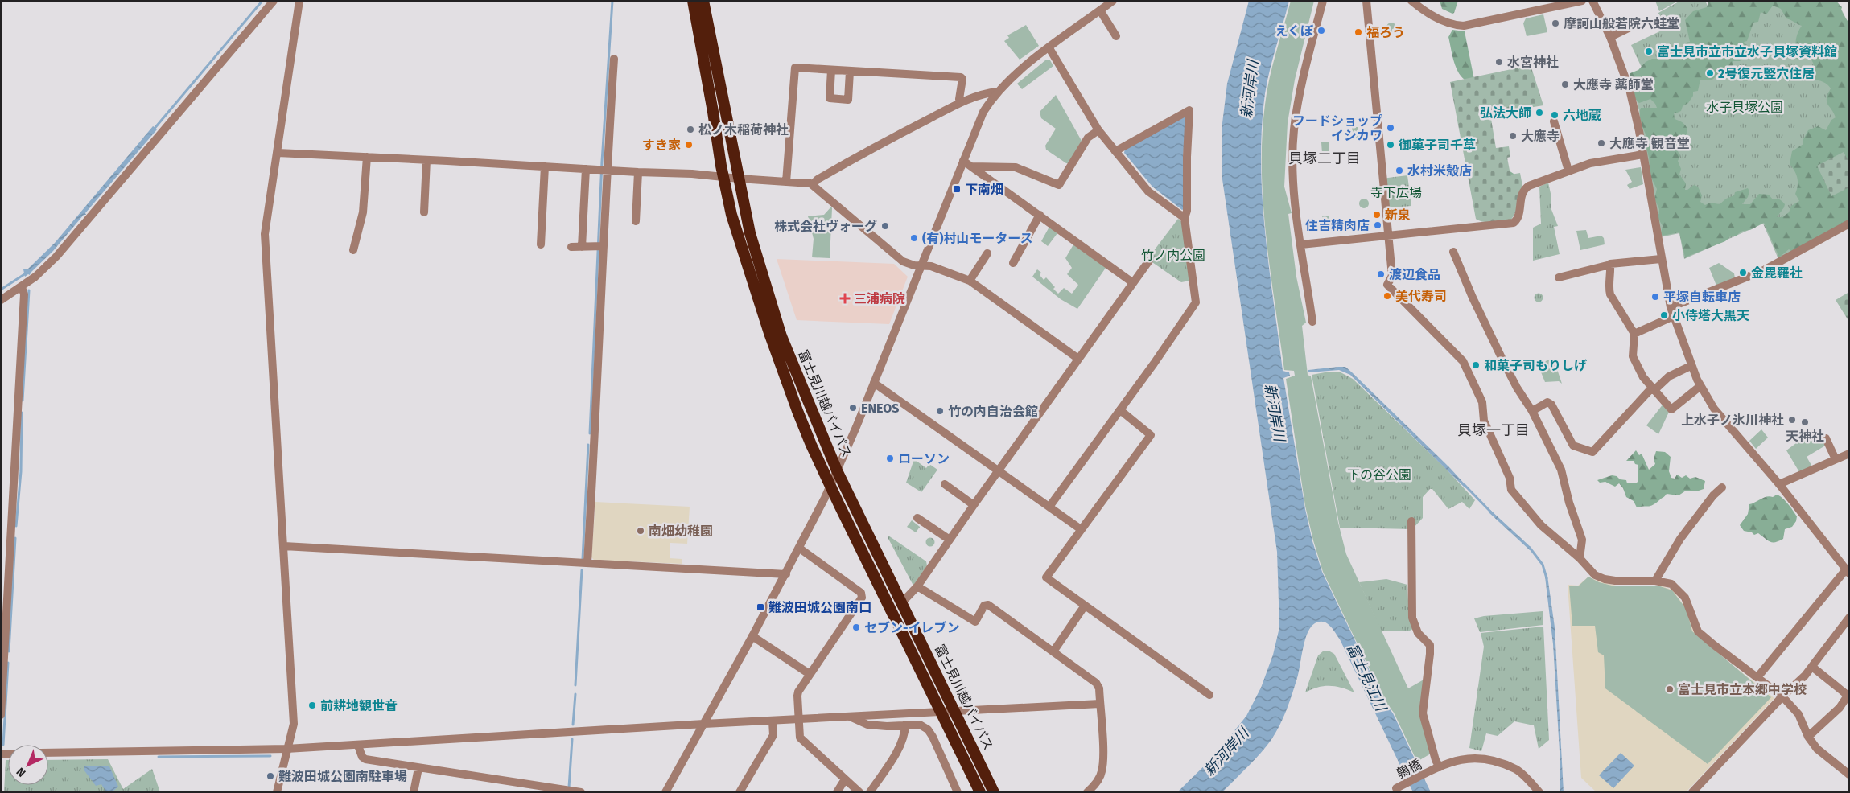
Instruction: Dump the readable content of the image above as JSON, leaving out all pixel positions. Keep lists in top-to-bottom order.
{
  "streets": {
    "highway": ["富士見川越バイパス"],
    "street": ["鶉橋"]
  },
  "districts": ["貝塚二丁目", "貝塚一丁目"],
  "water": ["新河岸川", "富士見江川"],
  "parks": [
    "水子貝塚公園",
    "寺下広場",
    "竹ノ内公園",
    "下の谷公園"
  ],
  "places": {
    "other": [
      "摩訶山般若院六蛙堂",
      "えくぼ",
      "福ろう",
      "富士見市立市立水子貝塚資料館",
      "水宮神社",
      "2号復元竪穴住居",
      "大應寺 薬師堂",
      "弘法大師",
      "六地蔵",
      "フードショップ イシカワ",
      "松ノ木稲荷神社",
      "大應寺",
      "大應寺 観音堂",
      "すき家",
      "御菓子司千草",
      "水村米殻店",
      "新泉",
      "住吉精肉店",
      "株式会社ヴォーグ",
      "(有)村山モータース",
      "金毘羅社",
      "渡辺食品",
      "美代寿司",
      "平塚自転車店",
      "小侍塔大黒天",
      "和菓子司もりしげ",
      "ENEOS",
      "竹の内自治会館",
      "上水子ノ氷川神社",
      "天神社",
      "ローソン",
      "南畑幼稚園",
      "セブン-イレブン",
      "富士見市立本郷中学校",
      "前耕地観世音",
      "難波田城公園南駐車場"
    ],
    "transit": ["下南畑", "難波田城公園南口"],
    "health": ["三浦病院"]
  },
  "north": "bottom left"
}
